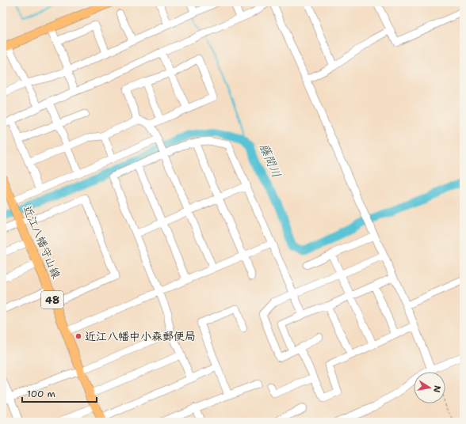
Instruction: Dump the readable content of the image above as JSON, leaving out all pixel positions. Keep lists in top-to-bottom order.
{
  "streets": {
    "main road": ["近江八幡守山線", "48"]
  },
  "water": ["藤間川"],
  "places": ["近江八幡中小森郵便局"],
  "scale_bar": "100 m",
  "north": "right"
}
